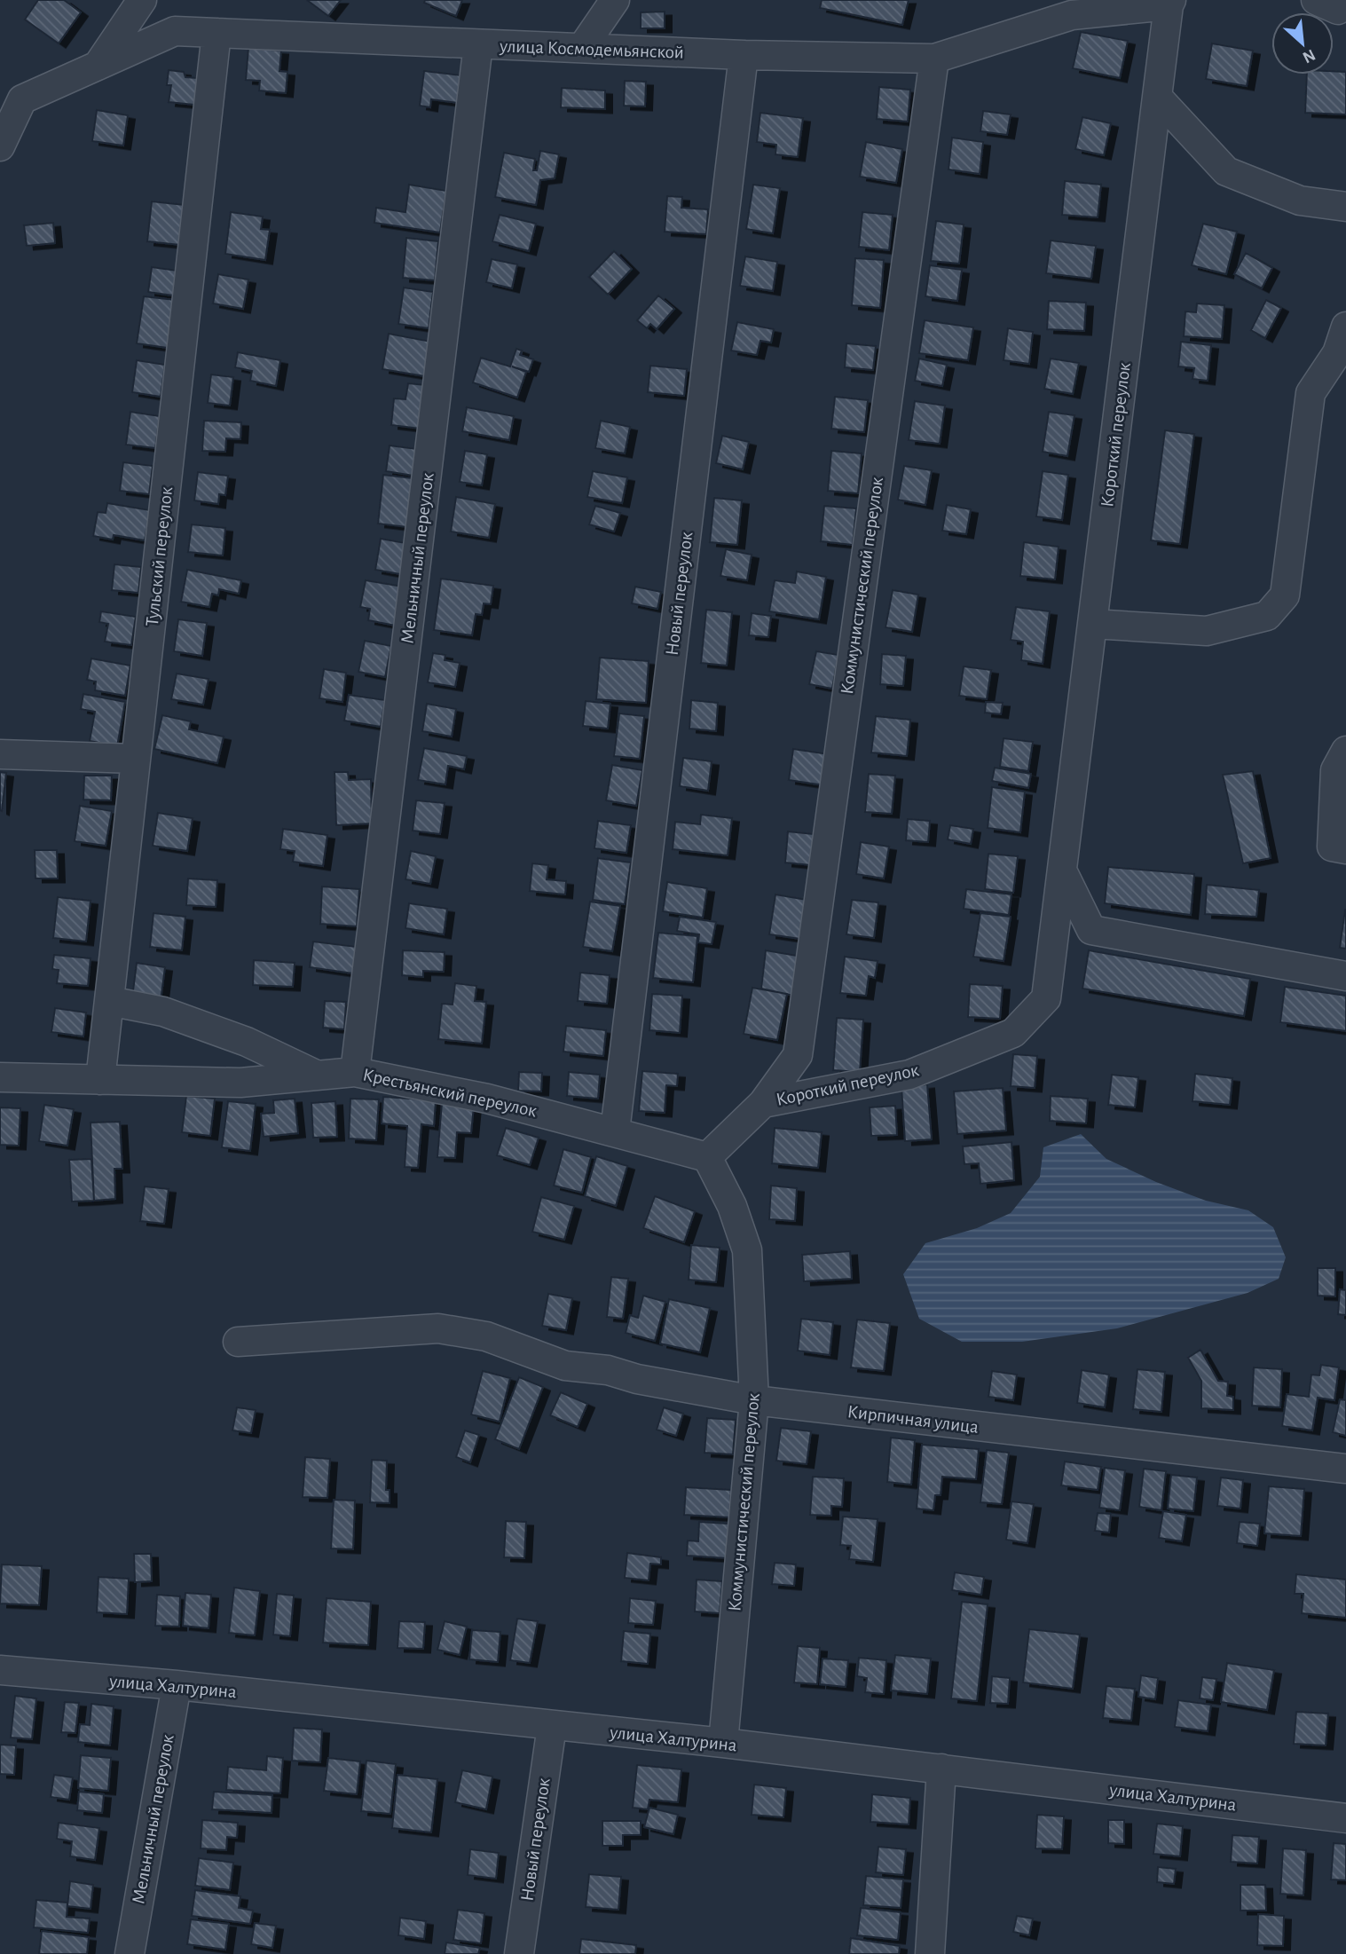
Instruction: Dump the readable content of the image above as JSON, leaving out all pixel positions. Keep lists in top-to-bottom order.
{
  "streets": {
    "street": [
      "улица Космодемьянской",
      "Короткий переулок",
      "Тульский переулок",
      "Мельничный переулок",
      "Коммунистический переулок",
      "Новый переулок",
      "Крестьянский переулок",
      "Кирпичная улица",
      "улица Халтурина"
    ]
  },
  "crossings": [
    ["улица Космодемьянской", "Короткий переулок"],
    ["улица Космодемьянской", "Тульский переулок"],
    ["улица Космодемьянской", "Мельничный переулок"],
    ["улица Космодемьянской", "Коммунистический переулок"],
    ["улица Космодемьянской", "Новый переулок"],
    ["Короткий переулок", "Коммунистический переулок"],
    ["Короткий переулок", "Крестьянский переулок"],
    ["Тульский переулок", "Крестьянский переулок"],
    ["Мельничный переулок", "Крестьянский переулок"],
    ["Мельничный переулок", "улица Халтурина"],
    ["Коммунистический переулок", "Крестьянский переулок"],
    ["Коммунистический переулок", "Кирпичная улица"],
    ["Коммунистический переулок", "улица Халтурина"],
    ["Новый переулок", "Крестьянский переулок"],
    ["Новый переулок", "улица Халтурина"]
  ],
  "north": "bottom right"
}
